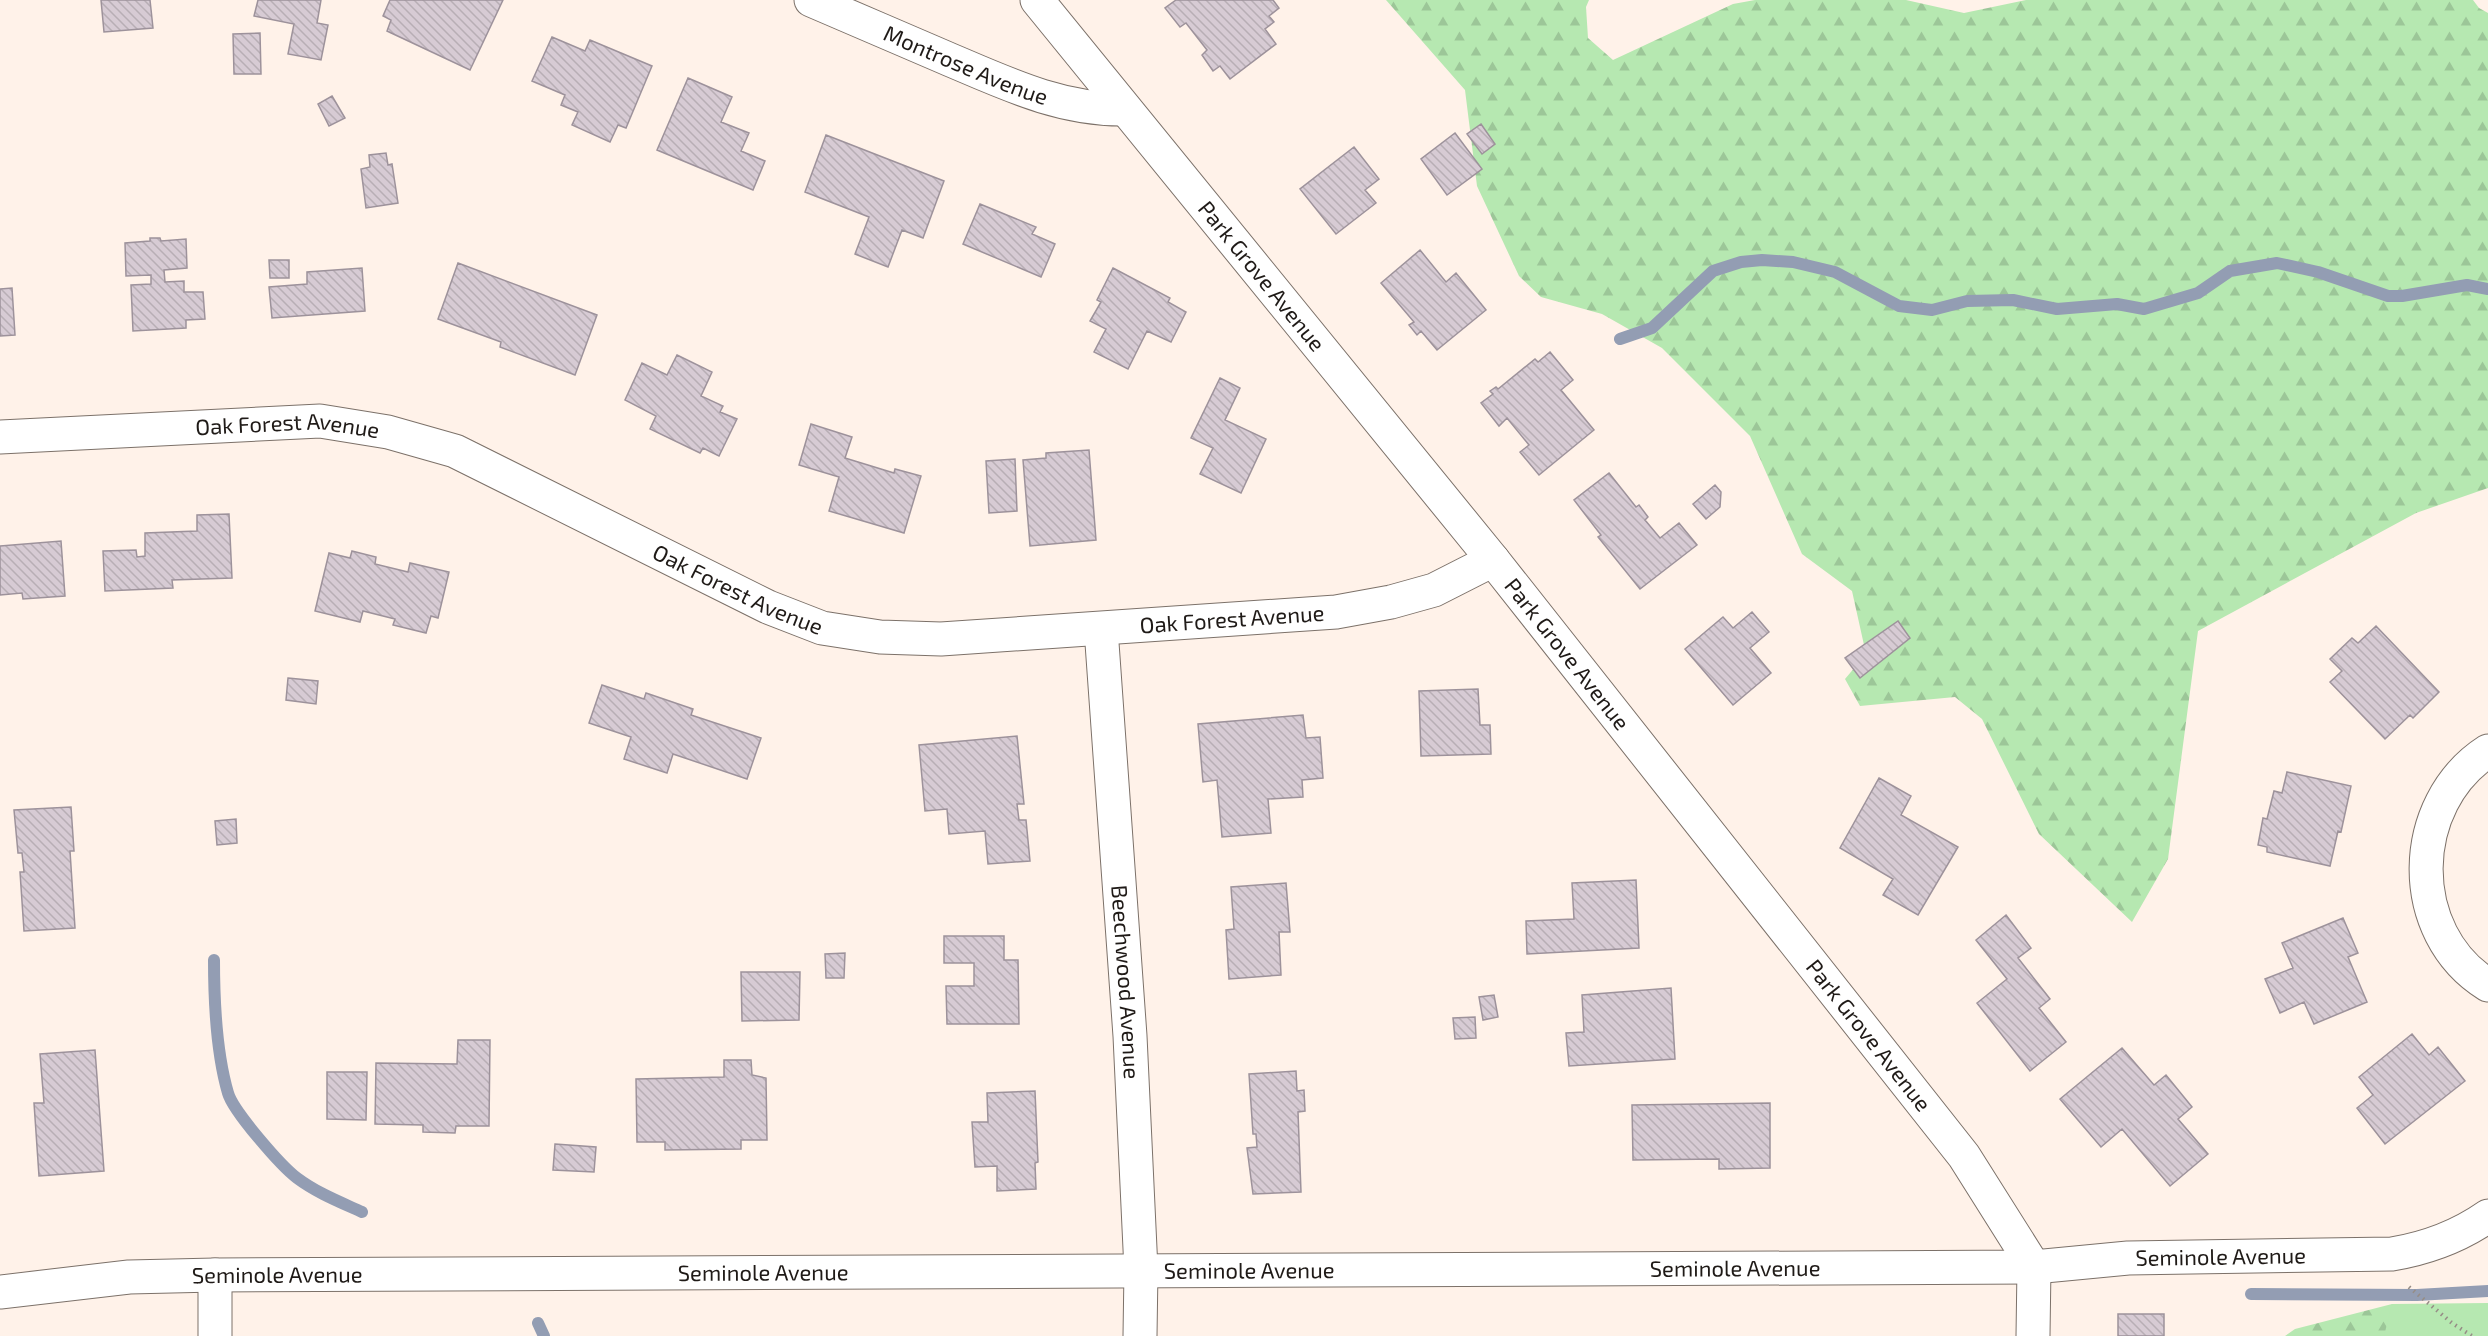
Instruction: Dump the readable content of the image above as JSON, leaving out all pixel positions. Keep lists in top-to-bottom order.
{
  "streets": {
    "street": [
      "Montrose Avenue",
      "Park Grove Avenue",
      "Oak Forest Avenue",
      "Beechwood Avenue",
      "Seminole Avenue"
    ]
  },
  "crossings": [
    ["Montrose Avenue", "Park Grove Avenue"],
    ["Park Grove Avenue", "Oak Forest Avenue"],
    ["Park Grove Avenue", "Seminole Avenue"],
    ["Oak Forest Avenue", "Beechwood Avenue"],
    ["Beechwood Avenue", "Seminole Avenue"]
  ]
}
